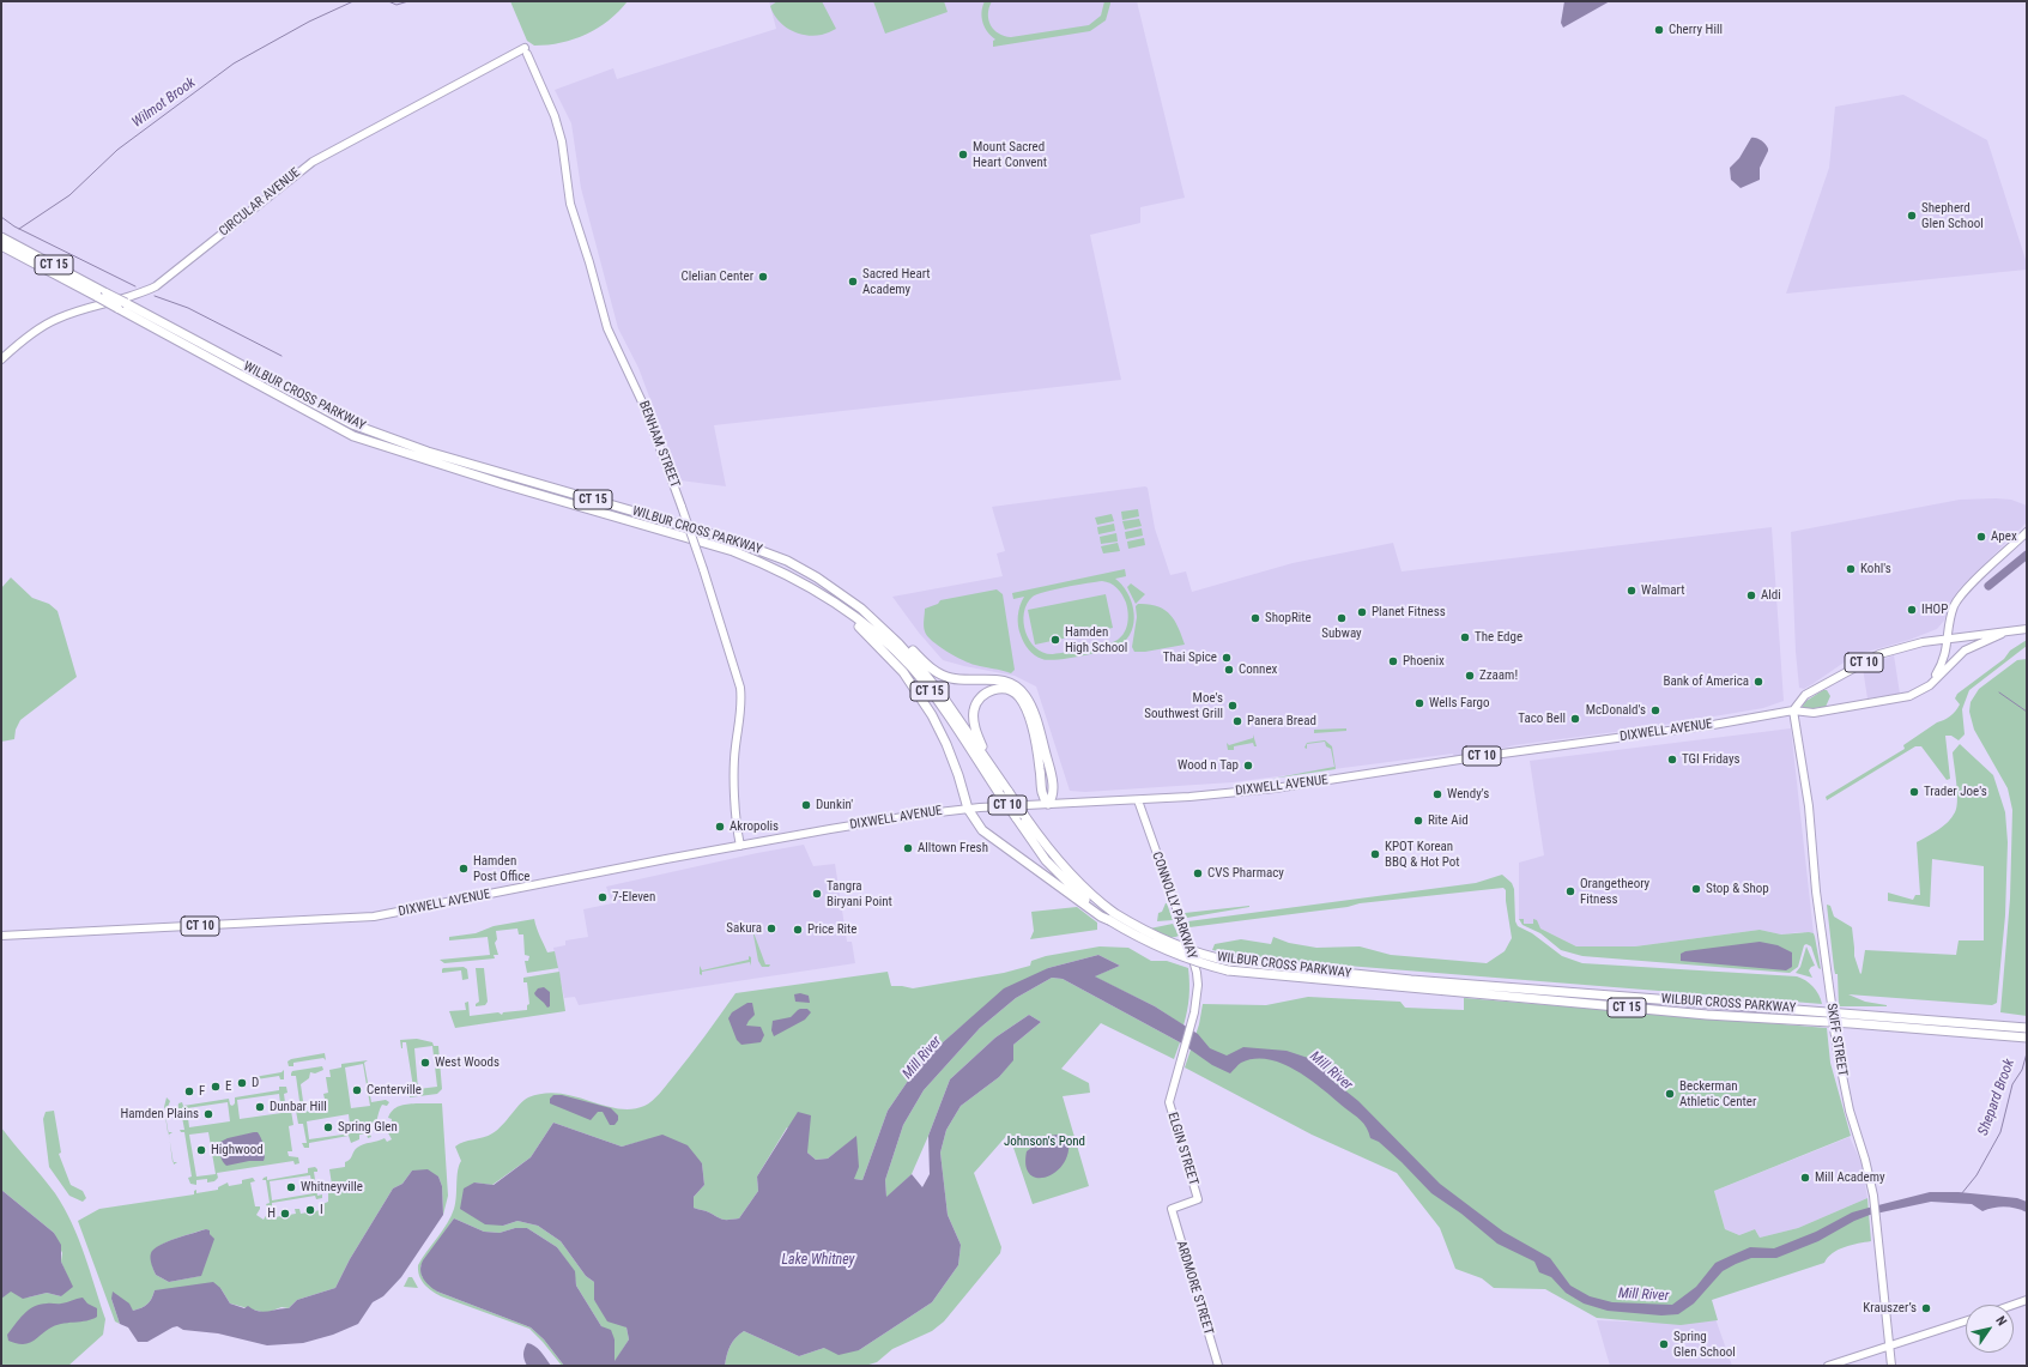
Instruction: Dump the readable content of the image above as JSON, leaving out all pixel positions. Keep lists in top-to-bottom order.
{
  "streets": {
    "highway": ["CT 15", "WILBUR CROSS PARKWAY"],
    "main road": [
      "CIRCULAR AVENUE",
      "BENHAM STREET",
      "CT 10",
      "DIXWELL AVENUE",
      "CONNOLLY PARKWAY",
      "SKIFF STREET",
      "ELGIN STREET",
      "ARDMORE STREET"
    ]
  },
  "crossings": [
    ["CIRCULAR AVENUE", "BENHAM STREET"],
    ["BENHAM STREET", "DIXWELL AVENUE"],
    ["DIXWELL AVENUE", "CONNOLLY PARKWAY"],
    ["DIXWELL AVENUE", "SKIFF STREET"],
    ["CONNOLLY PARKWAY", "ELGIN STREET"],
    ["ELGIN STREET", "ARDMORE STREET"]
  ],
  "water": [
    "Wilmot Brook",
    "Mill River",
    "Shepard Brook",
    "Lake Whitney"
  ],
  "parks": ["Johnson's Pond"],
  "places": [
    "Cherry Hill",
    "Mount Sacred Heart Convent",
    "Shepherd Glen School",
    "Clelian Center",
    "Sacred Heart Academy",
    "Apex",
    "Kohl's",
    "Walmart",
    "Aldi",
    "IHOP",
    "Planet Fitness",
    "ShopRite",
    "Subway",
    "The Edge",
    "Hamden High School",
    "Thai Spice",
    "Phoenix",
    "Connex",
    "Zzaam!",
    "Bank of America",
    "Wells Fargo",
    "Moe's Southwest Grill",
    "McDonald's",
    "Taco Bell",
    "Panera Bread",
    "TGI Fridays",
    "Wood n Tap",
    "Trader Joe's",
    "Wendy's",
    "Dunkin'",
    "Rite Aid",
    "Akropolis",
    "Alltown Fresh",
    "KPOT Korean BBQ & Hot Pot",
    "Hamden Post Office",
    "CVS Pharmacy",
    "Stop & Shop",
    "Orangetheory Fitness",
    "Tangra Biryani Point",
    "7-Eleven",
    "Sakura",
    "Price Rite",
    "West Woods",
    "D",
    "E",
    "Centerville",
    "F",
    "Beckerman Athletic Center",
    "Dunbar Hill",
    "Hamden Plains",
    "Spring Glen",
    "Highwood",
    "Mill Academy",
    "Whitneyville",
    "I",
    "H",
    "Krauszer’s",
    "Spring Glen School"
  ],
  "north": "top right"
}
